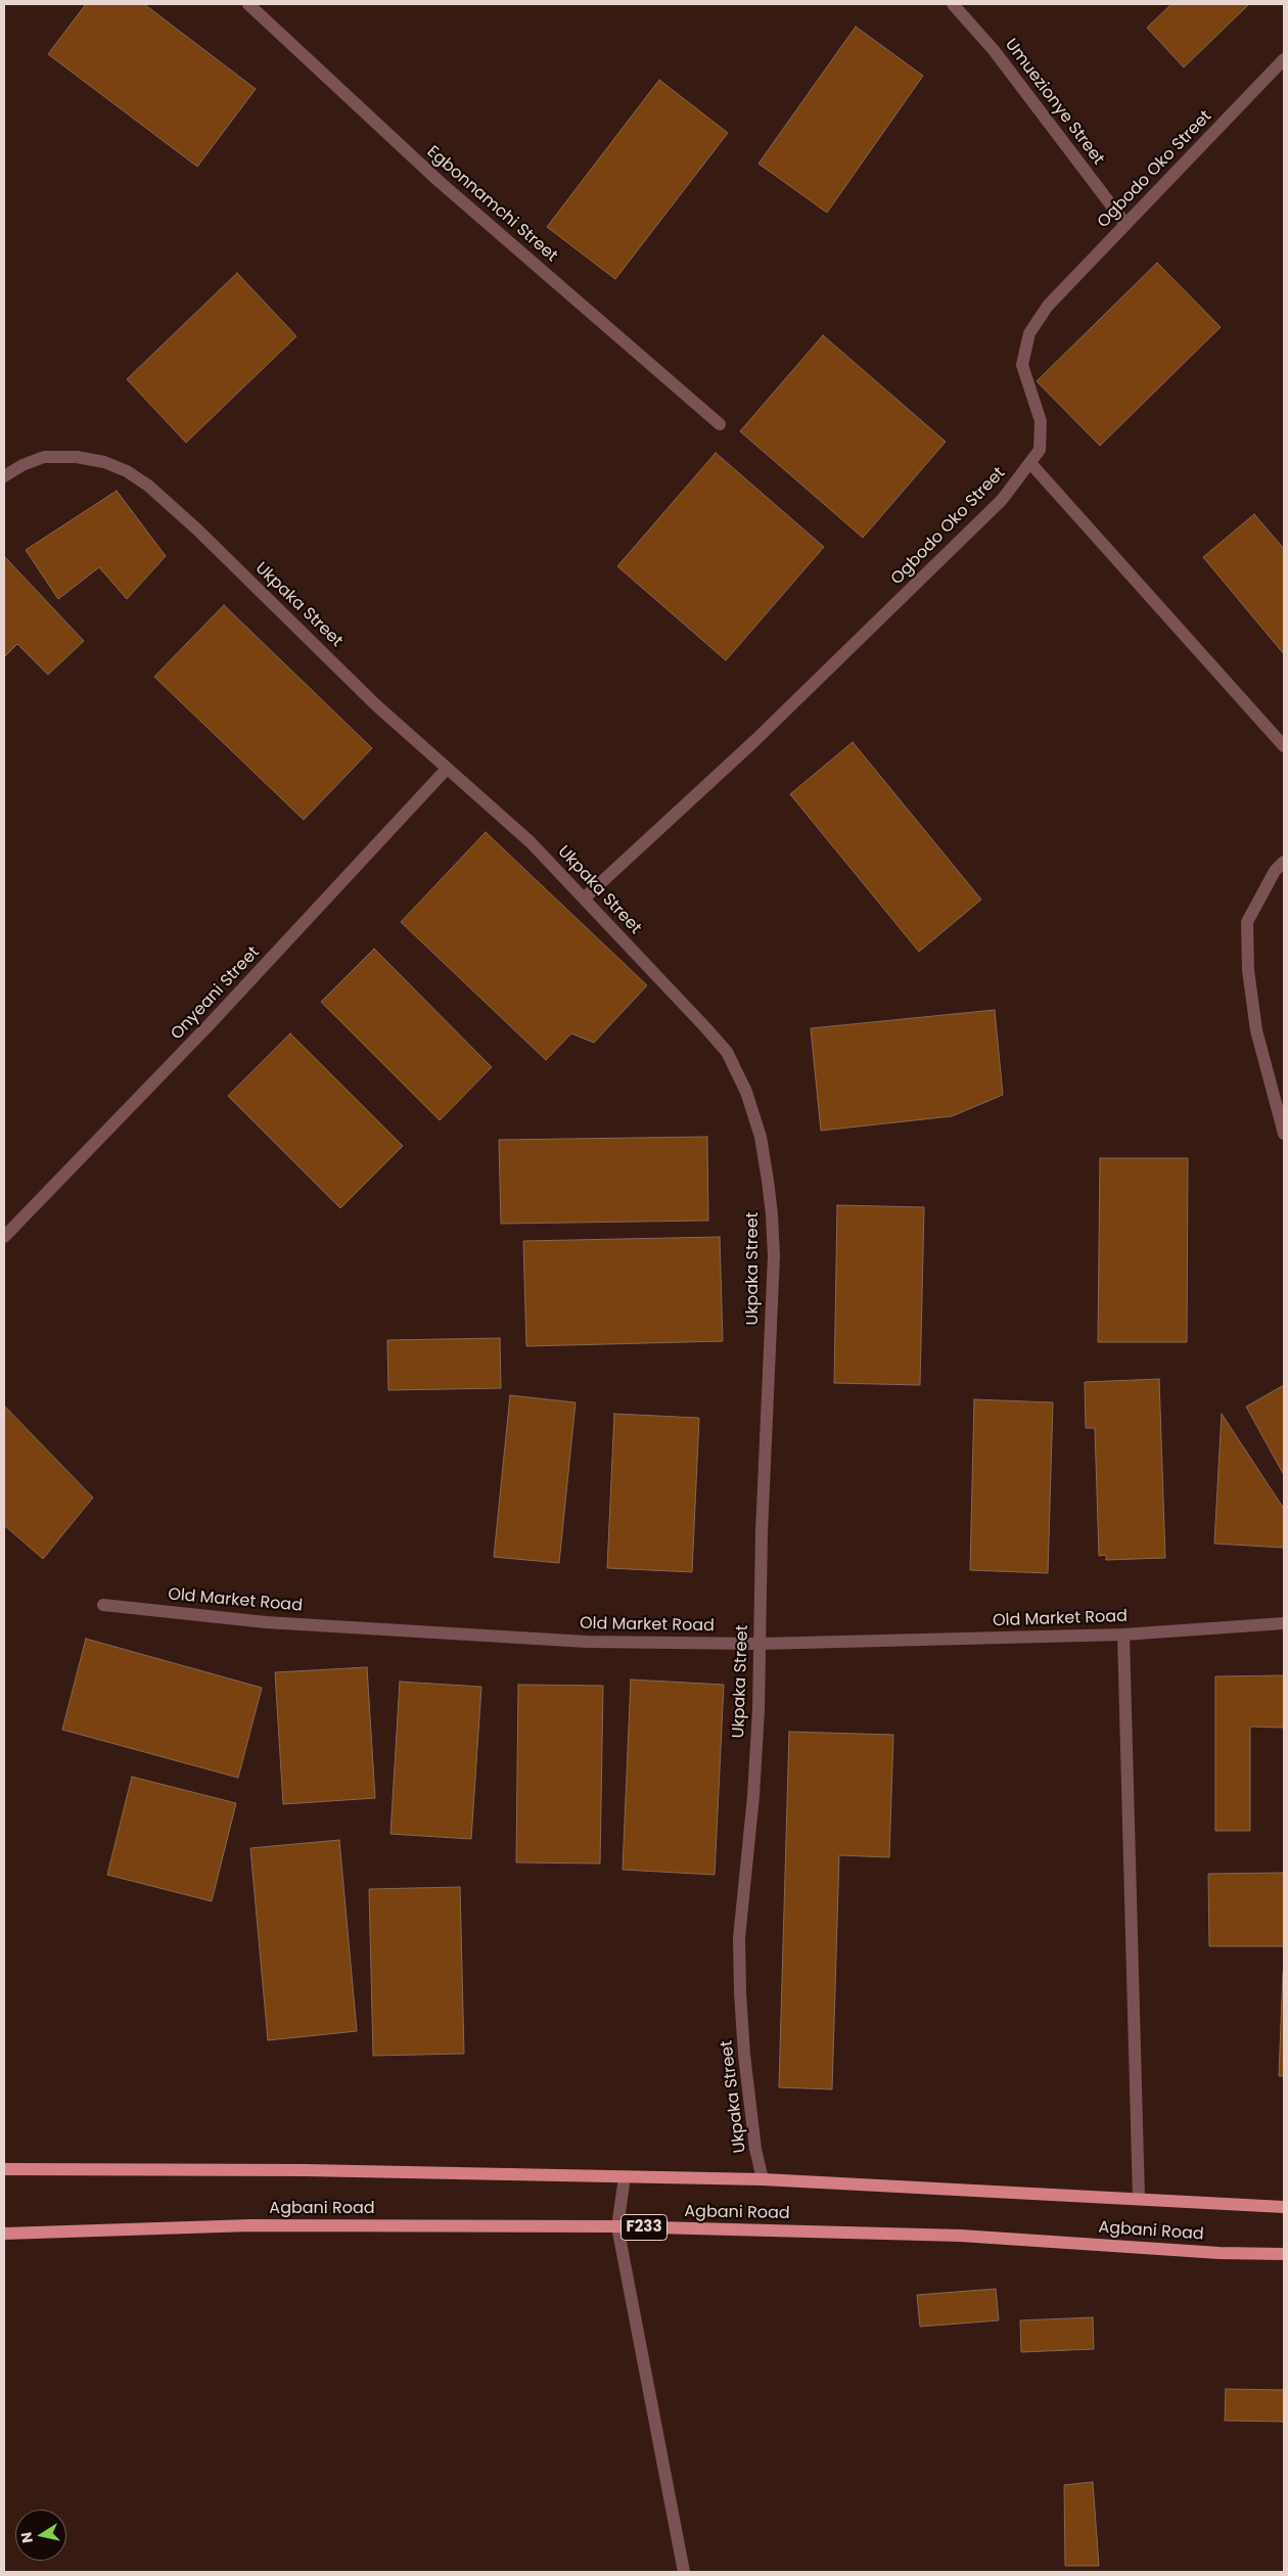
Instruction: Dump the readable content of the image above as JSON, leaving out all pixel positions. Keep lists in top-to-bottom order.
{
  "streets": {
    "main road": ["Agbani Road", "F233"],
    "street": [
      "Umuezionye Street",
      "Ogbodo Oko Street",
      "Egbonnamchi Street",
      "Ukpaka Street",
      "Onyeani Street",
      "Old Market Road"
    ]
  },
  "crossings": [
    ["Umuezionye Street", "Ogbodo Oko Street"],
    ["Ogbodo Oko Street", "Ukpaka Street"],
    ["Ukpaka Street", "Onyeani Street"],
    ["Ukpaka Street", "Old Market Road"],
    ["Ukpaka Street", "Agbani Road"]
  ],
  "north": "left"
}
